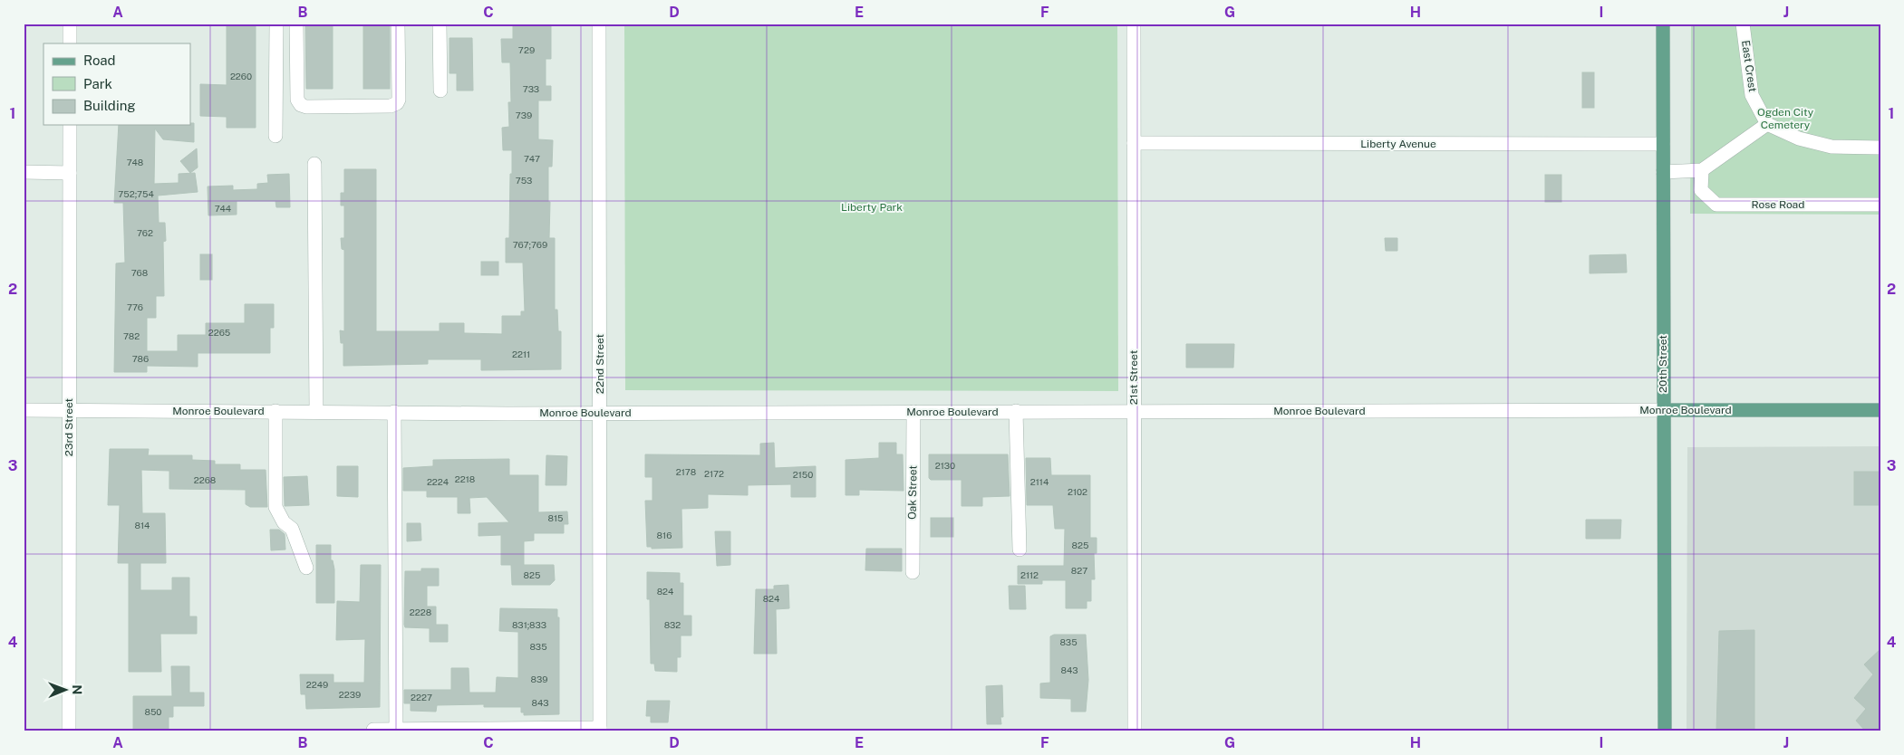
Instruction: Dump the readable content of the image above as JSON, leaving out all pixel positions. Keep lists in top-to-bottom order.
{
  "streets": {
    "main road": ["20th Street", "Monroe Boulevard"],
    "street": [
      "East Crest",
      "Liberty Avenue",
      "Rose Road",
      "22nd Street",
      "21st Street",
      "23rd Street",
      "Oak Street"
    ]
  },
  "crossings": [
    ["Liberty Avenue", "20th Street"],
    ["Liberty Avenue", "21st Street"],
    ["22nd Street", "Monroe Boulevard"],
    ["20th Street", "Monroe Boulevard"],
    ["21st Street", "Monroe Boulevard"],
    ["Monroe Boulevard", "23rd Street"],
    ["Monroe Boulevard", "Oak Street"]
  ],
  "parks": ["Ogden City Cemetery", "Liberty Park"],
  "house_numbers": [
    "729",
    "2260",
    "733",
    "739",
    "747",
    "748",
    "753",
    "752;754",
    "744",
    "762",
    "767;769",
    "768",
    "776",
    "2265",
    "782",
    "2211",
    "786",
    "2130",
    "2178",
    "2172",
    "2150",
    "2218",
    "2268",
    "2224",
    "2114",
    "2102",
    "815",
    "814",
    "816",
    "825",
    "827",
    "825",
    "2112",
    "824",
    "824",
    "2228",
    "831;833",
    "832",
    "835",
    "835",
    "843",
    "839",
    "2249",
    "2239",
    "2227",
    "843",
    "850"
  ],
  "legend": ["Road", "Park", "Building"],
  "north": "right",
  "grid": {
    "columns": [
      "A",
      "B",
      "C",
      "D",
      "E",
      "F",
      "G",
      "H",
      "I",
      "J"
    ],
    "rows": [
      "1",
      "2",
      "3",
      "4"
    ]
  }
}
